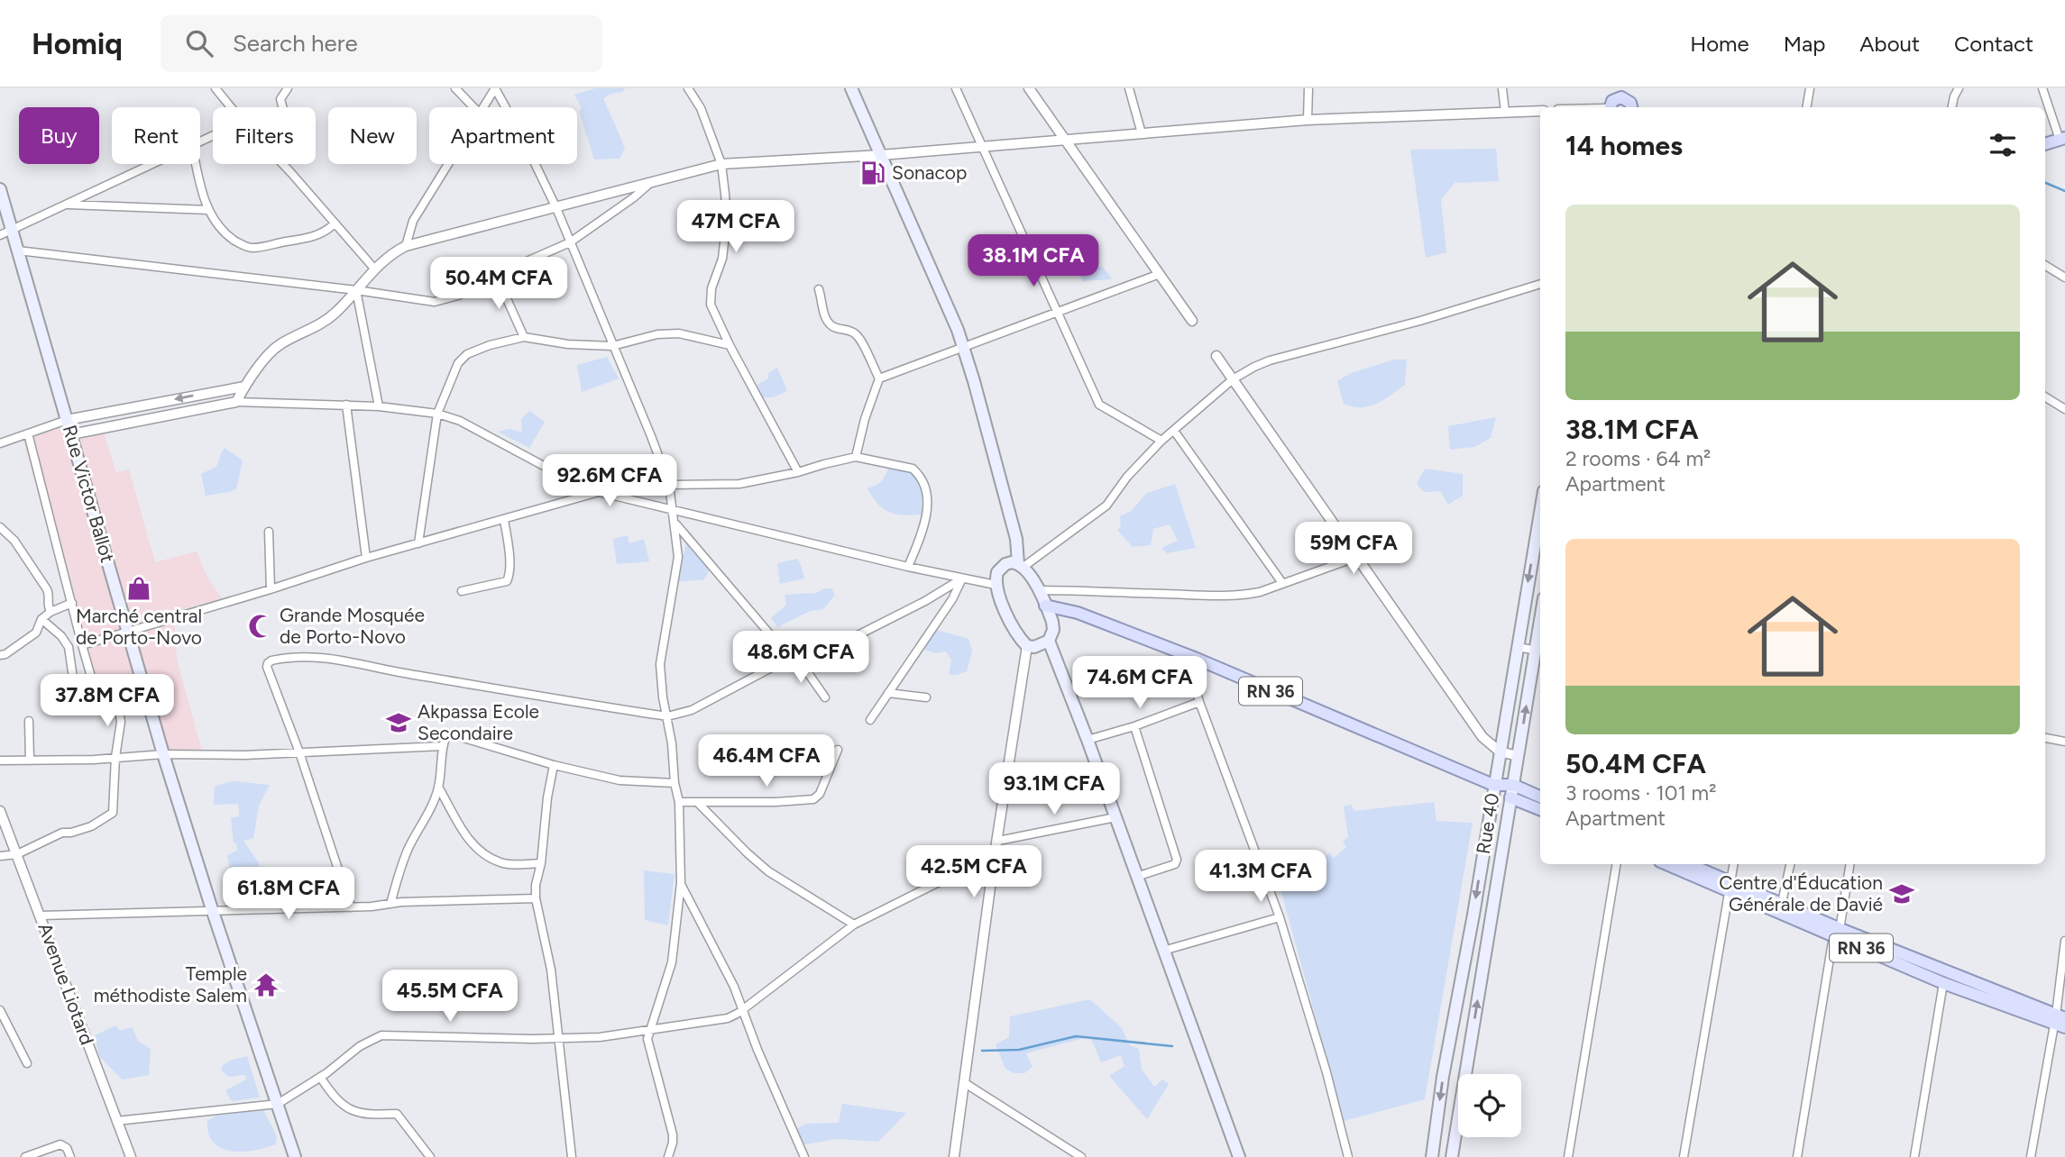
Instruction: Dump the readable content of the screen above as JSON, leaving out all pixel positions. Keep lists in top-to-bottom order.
{
  "streets": {
    "main road": ["Rue Victor Ballot", "RN 36", "Rue 40"],
    "street": ["Avenue Liotard"]
  },
  "crossings": [
    ["RN 36", "Rue 40"]
  ],
  "places": {
    "fuel station": ["Sonacop"],
    "shop": ["Marché central de Porto-Novo"],
    "mosque": ["Grande Mosquée de Porto-Novo"],
    "school or university": ["Akpassa Ecole Secondaire", "Centre d'Éducation Générale de Davié"],
    "temple": ["Temple méthodiste Salem"]
  },
  "page": {
    "header": "Homiq",
    "search": "Search here",
    "nav": [
      "Home",
      "Map",
      "About",
      "Contact"
    ],
    "chip": [
      "Buy",
      "Rent",
      "Filters",
      "New",
      "Apartment"
    ],
    "heading": "14 homes",
    "list": [
      {
        "name": "38.1M CFA",
        "note": "2 rooms · 64 m² · Apartment"
      },
      {
        "name": "50.4M CFA",
        "note": "3 rooms · 101 m² · Apartment"
      }
    ],
    "price": [
      "47M CFA",
      "38.1M CFA",
      "50.4M CFA",
      "92.6M CFA",
      "59M CFA",
      "48.6M CFA",
      "74.6M CFA",
      "37.8M CFA",
      "46.4M CFA",
      "93.1M CFA",
      "42.5M CFA",
      "41.3M CFA",
      "61.8M CFA",
      "45.5M CFA"
    ]
  }
}
